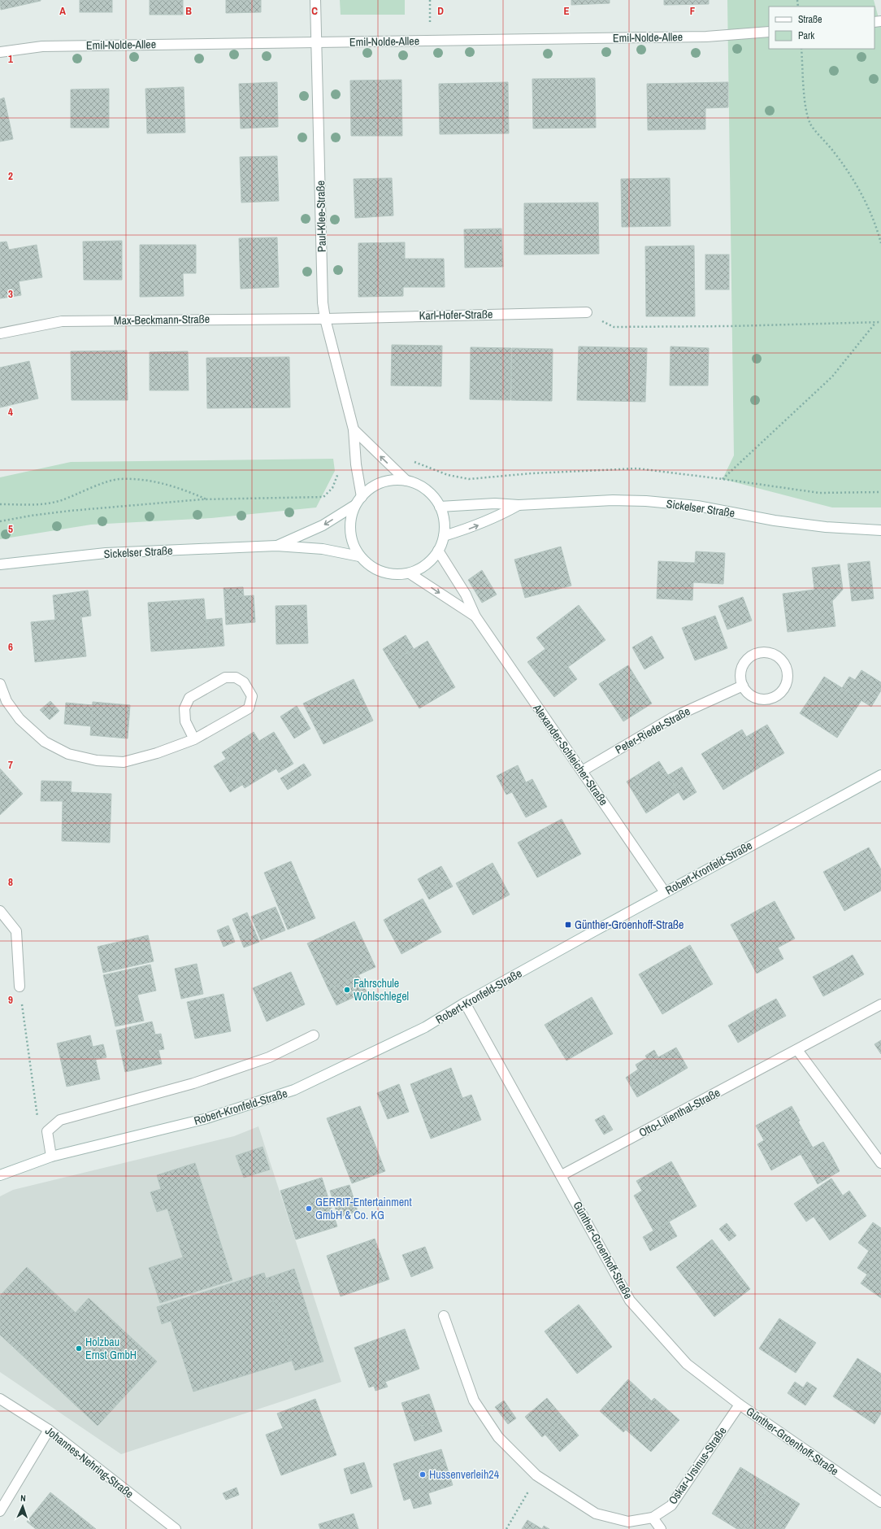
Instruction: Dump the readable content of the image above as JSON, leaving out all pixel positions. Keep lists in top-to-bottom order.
{
  "streets": {
    "street": [
      "Emil-Nolde-Allee",
      "Paul-Klee-Straße",
      "Karl-Hofer-Straße",
      "Max-Beckmann-Straße",
      "Sickelser Straße",
      "Peter-Riedel-Straße",
      "Alexander-Schleicher-Straße",
      "Robert-Kronfeld-Straße",
      "Otto-Lilienthal-Straße",
      "Günther-Groenhoff-Straße",
      "Johannes-Nehring-Straße",
      "Oskar-Ursinus-Straße"
    ]
  },
  "crossings": [
    ["Emil-Nolde-Allee", "Paul-Klee-Straße"],
    ["Paul-Klee-Straße", "Karl-Hofer-Straße"],
    ["Paul-Klee-Straße", "Max-Beckmann-Straße"],
    ["Paul-Klee-Straße", "Sickelser Straße"],
    ["Paul-Klee-Straße", "Alexander-Schleicher-Straße"],
    ["Karl-Hofer-Straße", "Max-Beckmann-Straße"],
    ["Sickelser Straße", "Alexander-Schleicher-Straße"],
    ["Peter-Riedel-Straße", "Alexander-Schleicher-Straße"],
    ["Alexander-Schleicher-Straße", "Robert-Kronfeld-Straße"],
    ["Robert-Kronfeld-Straße", "Günther-Groenhoff-Straße"],
    ["Otto-Lilienthal-Straße", "Günther-Groenhoff-Straße"],
    ["Günther-Groenhoff-Straße", "Oskar-Ursinus-Straße"]
  ],
  "places": {
    "transit": ["Günther-Groenhoff-Straße"],
    "other": [
      "Fahrschule Wohlschlegel",
      "GERRIT-Entertainment GmbH & Co. KG",
      "Holzbau Ernst GmbH",
      "Hussenverleih24"
    ]
  },
  "legend": ["Straße", "Park"],
  "north": "top",
  "grid": {
    "columns": [
      "A",
      "B",
      "C",
      "D",
      "E",
      "F"
    ],
    "rows": [
      "1",
      "2",
      "3",
      "4",
      "5",
      "6",
      "7",
      "8",
      "9"
    ]
  }
}
